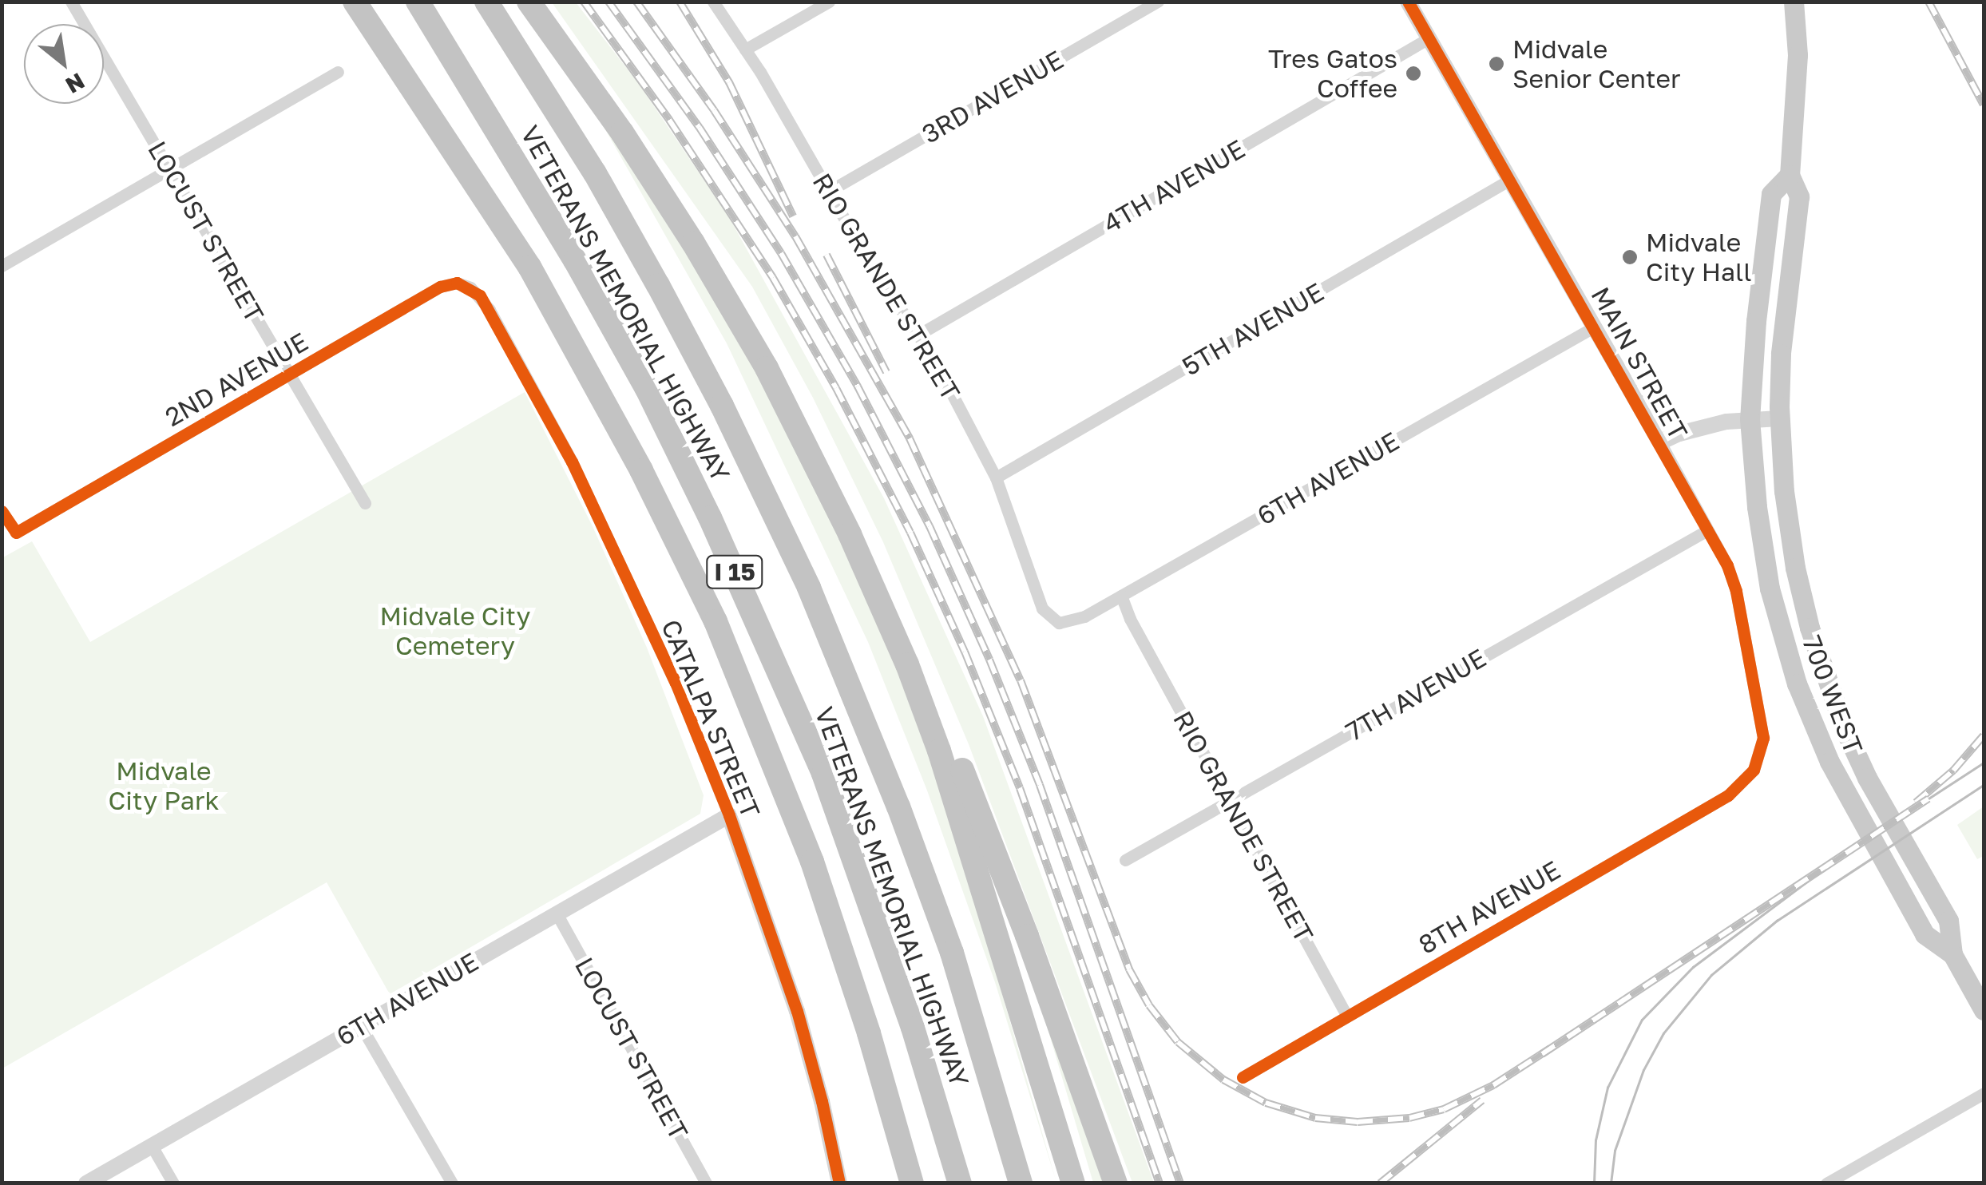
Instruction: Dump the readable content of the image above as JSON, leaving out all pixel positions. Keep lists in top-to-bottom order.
{
  "streets": {
    "highway": ["VETERANS MEMORIAL HIGHWAY", "I 15"],
    "main road": ["700 WEST"],
    "street": [
      "3RD AVENUE",
      "4TH AVENUE",
      "LOCUST STREET",
      "RIO GRANDE STREET",
      "5TH AVENUE",
      "MAIN STREET",
      "2ND AVENUE",
      "6TH AVENUE",
      "7TH AVENUE",
      "CATALPA STREET",
      "8TH AVENUE"
    ]
  },
  "crossings": [
    ["3RD AVENUE", "RIO GRANDE STREET"],
    ["4TH AVENUE", "RIO GRANDE STREET"],
    ["4TH AVENUE", "MAIN STREET"],
    ["LOCUST STREET", "2ND AVENUE"],
    ["LOCUST STREET", "6TH AVENUE"],
    ["RIO GRANDE STREET", "5TH AVENUE"],
    ["RIO GRANDE STREET", "6TH AVENUE"],
    ["RIO GRANDE STREET", "7TH AVENUE"],
    ["RIO GRANDE STREET", "8TH AVENUE"],
    ["5TH AVENUE", "MAIN STREET"],
    ["MAIN STREET", "6TH AVENUE"],
    ["MAIN STREET", "7TH AVENUE"],
    ["MAIN STREET", "700 WEST"],
    ["MAIN STREET", "8TH AVENUE"],
    ["2ND AVENUE", "CATALPA STREET"],
    ["6TH AVENUE", "CATALPA STREET"]
  ],
  "parks": ["Midvale City Cemetery", "Midvale City Park"],
  "places": ["Midvale Senior Center", "Tres Gatos Coffee", "Midvale City Hall"],
  "north": "bottom right"
}
